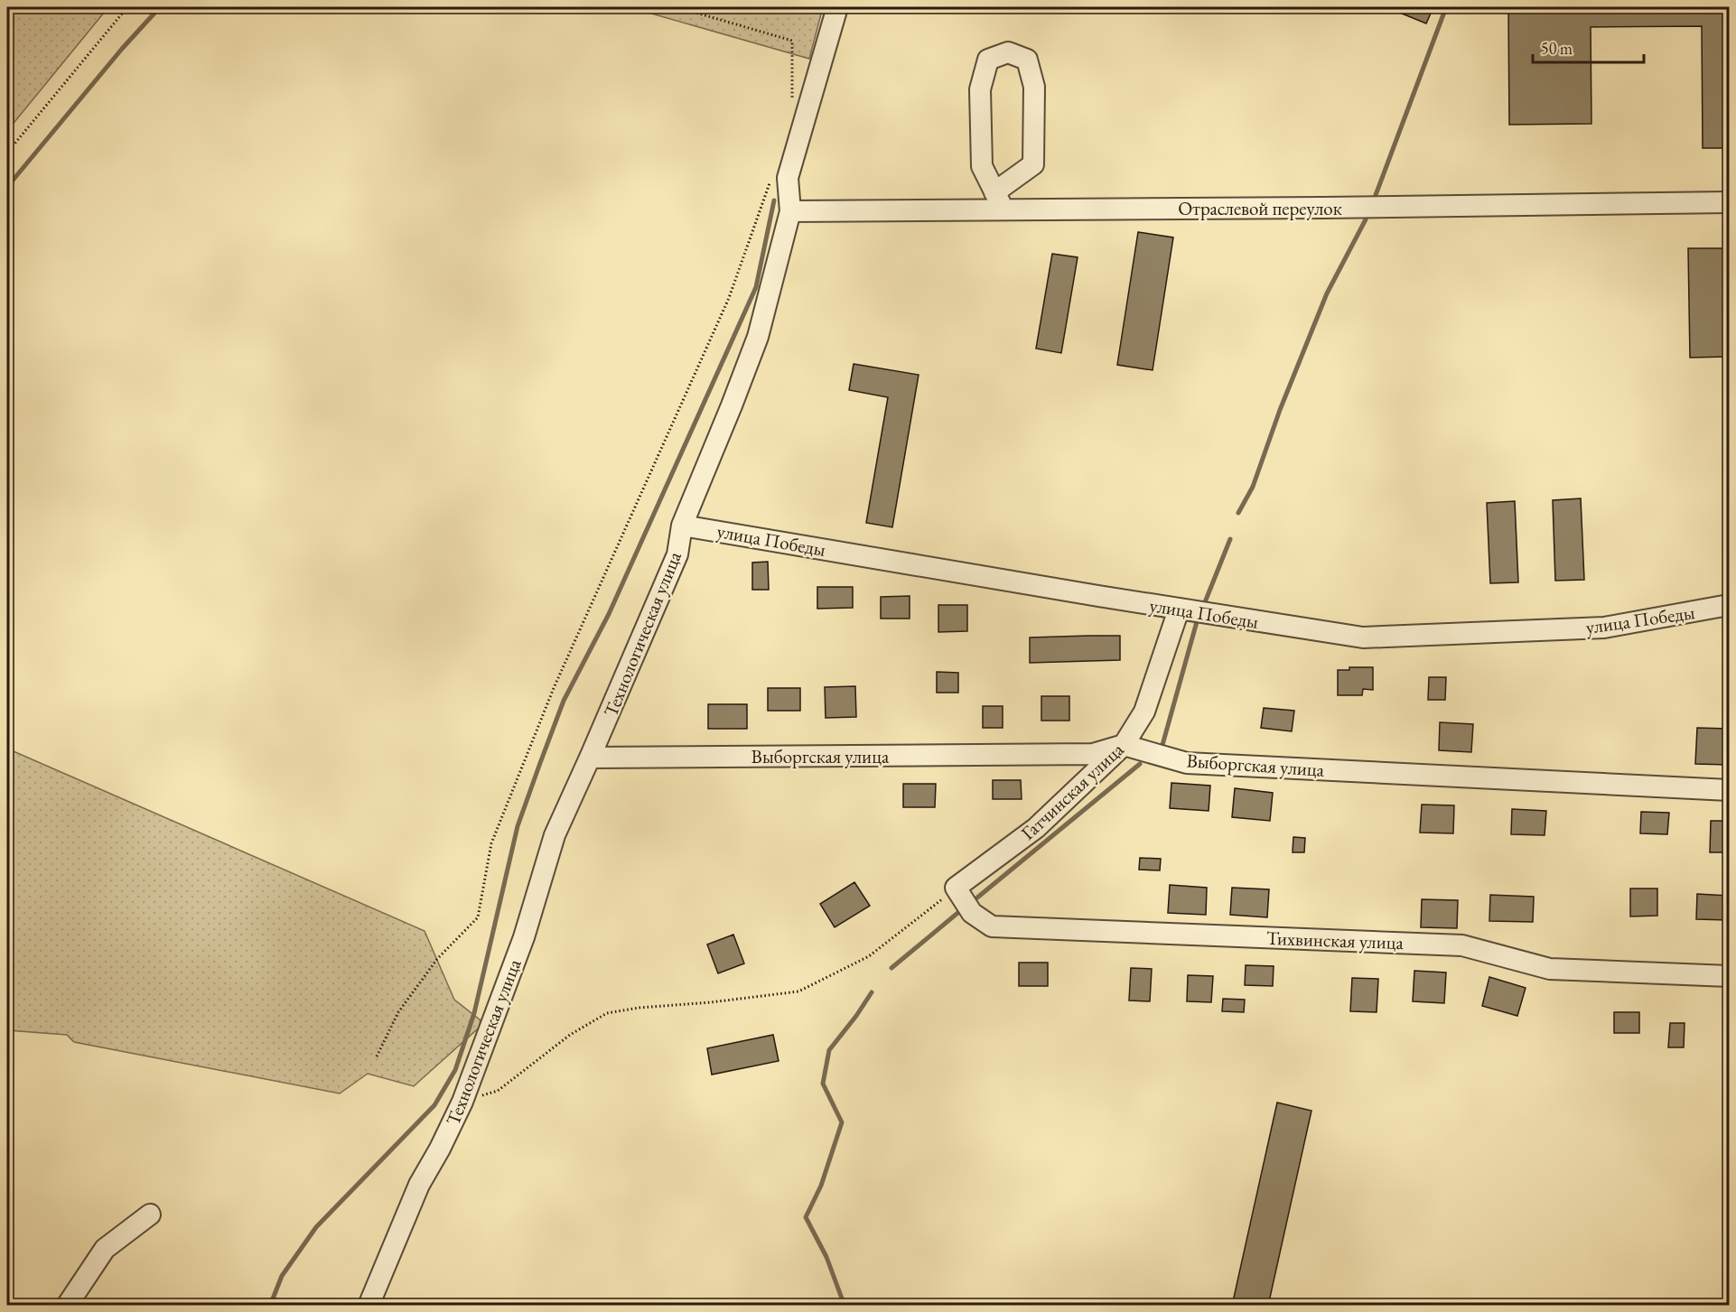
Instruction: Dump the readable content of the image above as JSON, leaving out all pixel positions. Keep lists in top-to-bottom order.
{
  "streets": {
    "street": [
      "Отраслевой переулок",
      "улица Победы",
      "Технологическая улица",
      "Выборгская улица",
      "Гатчинская улица",
      "Тихвинская улица"
    ]
  },
  "crossings": [
    ["Отраслевой переулок", "Технологическая улица"],
    ["улица Победы", "Технологическая улица"],
    ["улица Победы", "Гатчинская улица"],
    ["Технологическая улица", "Выборгская улица"],
    ["Выборгская улица", "Гатчинская улица"],
    ["Гатчинская улица", "Тихвинская улица"]
  ],
  "scale_bar": "50 m"
}
